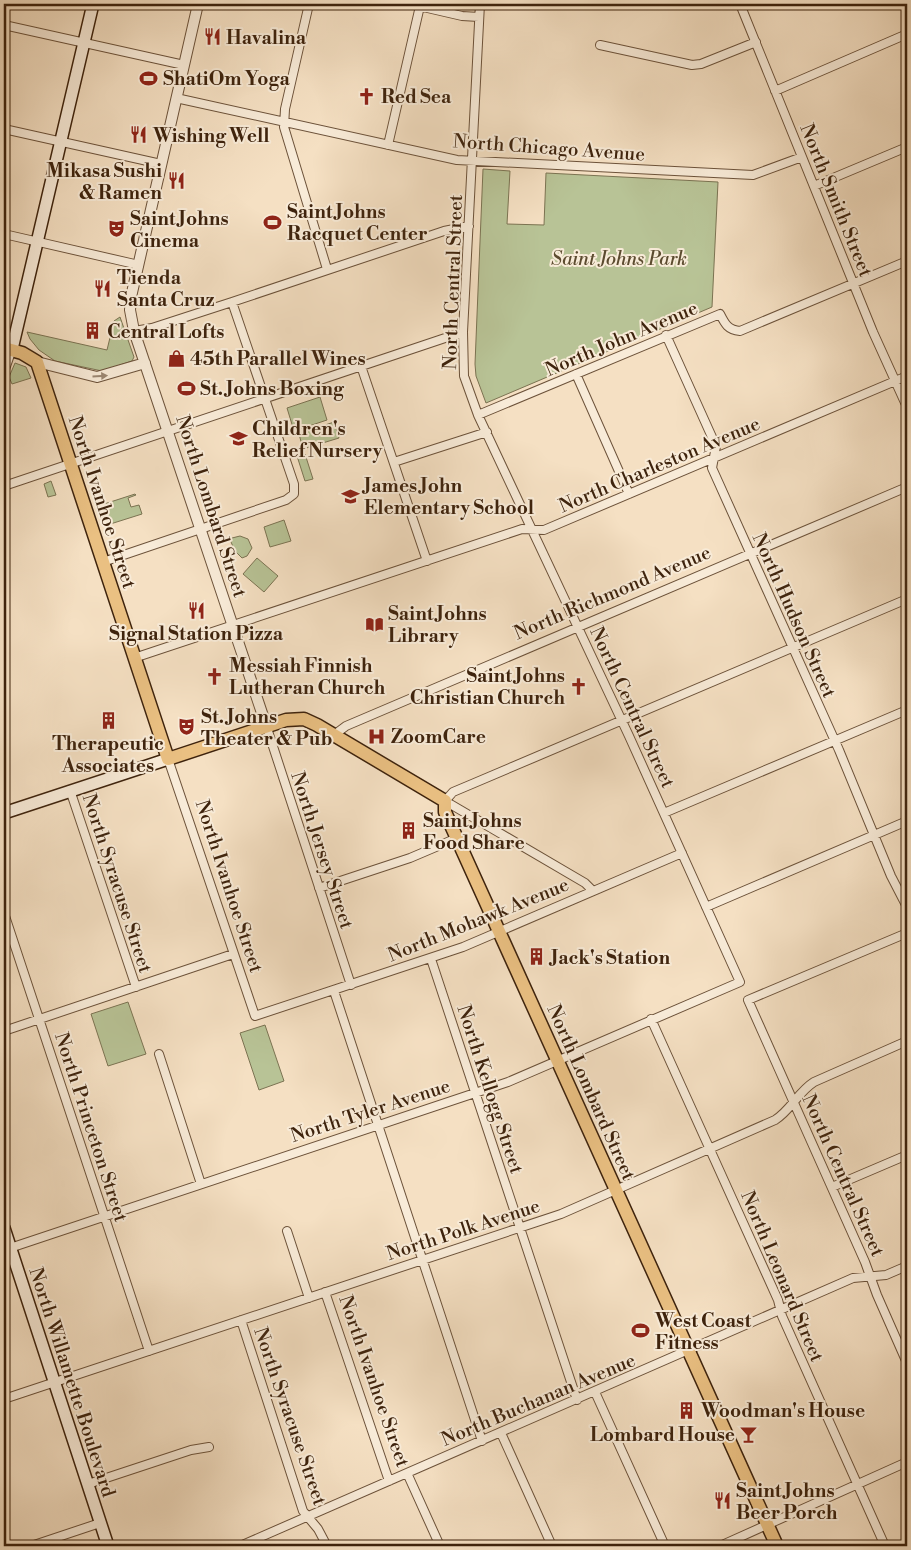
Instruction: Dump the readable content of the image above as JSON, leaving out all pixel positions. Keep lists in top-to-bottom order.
{
  "streets": {
    "main road": ["North Ivanhoe Street", "North Lombard Street", "North Willamette Boulevard"],
    "street": [
      "North Chicago Avenue",
      "North Smith Street",
      "North Central Street",
      "North John Avenue",
      "North Charleston Avenue",
      "North Richmond Avenue",
      "North Hudson Street",
      "North Jersey Street",
      "North Syracuse Street",
      "North Mohawk Avenue",
      "North Kellogg Street",
      "North Tyler Avenue",
      "North Princeton Street",
      "North Polk Avenue",
      "North Leonard Street",
      "North Buchanan Avenue"
    ]
  },
  "crossings": [
    ["North Chicago Avenue", "North Smith Street"],
    ["North Chicago Avenue", "North Central Street"],
    ["North Chicago Avenue", "North Lombard Street"],
    ["North Smith Street", "North John Avenue"],
    ["North Smith Street", "North Charleston Avenue"],
    ["North Central Street", "North John Avenue"],
    ["North Central Street", "North Charleston Avenue"],
    ["North Central Street", "North Richmond Avenue"],
    ["North Central Street", "North Mohawk Avenue"],
    ["North Central Street", "North Tyler Avenue"],
    ["North Central Street", "North Polk Avenue"],
    ["North Central Street", "North Buchanan Avenue"],
    ["North John Avenue", "North Hudson Street"],
    ["North Charleston Avenue", "North Ivanhoe Street"],
    ["North Charleston Avenue", "North Lombard Street"],
    ["North Charleston Avenue", "North Hudson Street"],
    ["North Ivanhoe Street", "North Mohawk Avenue"],
    ["North Ivanhoe Street", "North Polk Avenue"],
    ["North Ivanhoe Street", "North Buchanan Avenue"],
    ["North Lombard Street", "North Jersey Street"],
    ["North Lombard Street", "North Mohawk Avenue"],
    ["North Lombard Street", "North Tyler Avenue"],
    ["North Lombard Street", "North Polk Avenue"],
    ["North Lombard Street", "North Buchanan Avenue"],
    ["North Richmond Avenue", "North Hudson Street"],
    ["North Jersey Street", "North Mohawk Avenue"],
    ["North Syracuse Street", "North Polk Avenue"],
    ["North Syracuse Street", "North Buchanan Avenue"],
    ["North Mohawk Avenue", "North Kellogg Street"],
    ["North Kellogg Street", "North Tyler Avenue"],
    ["North Kellogg Street", "North Polk Avenue"],
    ["North Kellogg Street", "North Buchanan Avenue"],
    ["North Tyler Avenue", "North Princeton Street"],
    ["North Tyler Avenue", "North Leonard Street"],
    ["North Tyler Avenue", "North Willamette Boulevard"],
    ["North Princeton Street", "North Polk Avenue"],
    ["North Polk Avenue", "North Leonard Street"],
    ["North Polk Avenue", "North Willamette Boulevard"],
    ["North Leonard Street", "North Buchanan Avenue"]
  ],
  "parks": ["Saint Johns Park"],
  "places": {
    "restaurant": [
      "Havalina",
      "Wishing Well",
      "Mikasa Sushi & Ramen",
      "Tienda Santa Cruz",
      "Signal Station Pizza",
      "Saint Johns Beer Porch"
    ],
    "sports": [
      "ShatiOm Yoga",
      "Saint Johns Racquet Center",
      "St. Johns Boxing",
      "West Coast Fitness"
    ],
    "church": ["Red Sea", "Messiah Finnish Lutheran Church", "Saint Johns Christian Church"],
    "theatre": ["Saint Johns Cinema", "St. Johns Theater & Pub"],
    "building": [
      "Central Lofts",
      "Therapeutic Associates",
      "Saint Johns Food Share",
      "Jack's Station",
      "Woodman's House"
    ],
    "shop": ["45th Parallel Wines"],
    "school or university": ["Children's Relief Nursery", "James John Elementary School"],
    "library": ["Saint Johns Library"],
    "hospital": ["ZoomCare"],
    "bar": ["Lombard House"]
  }
}
